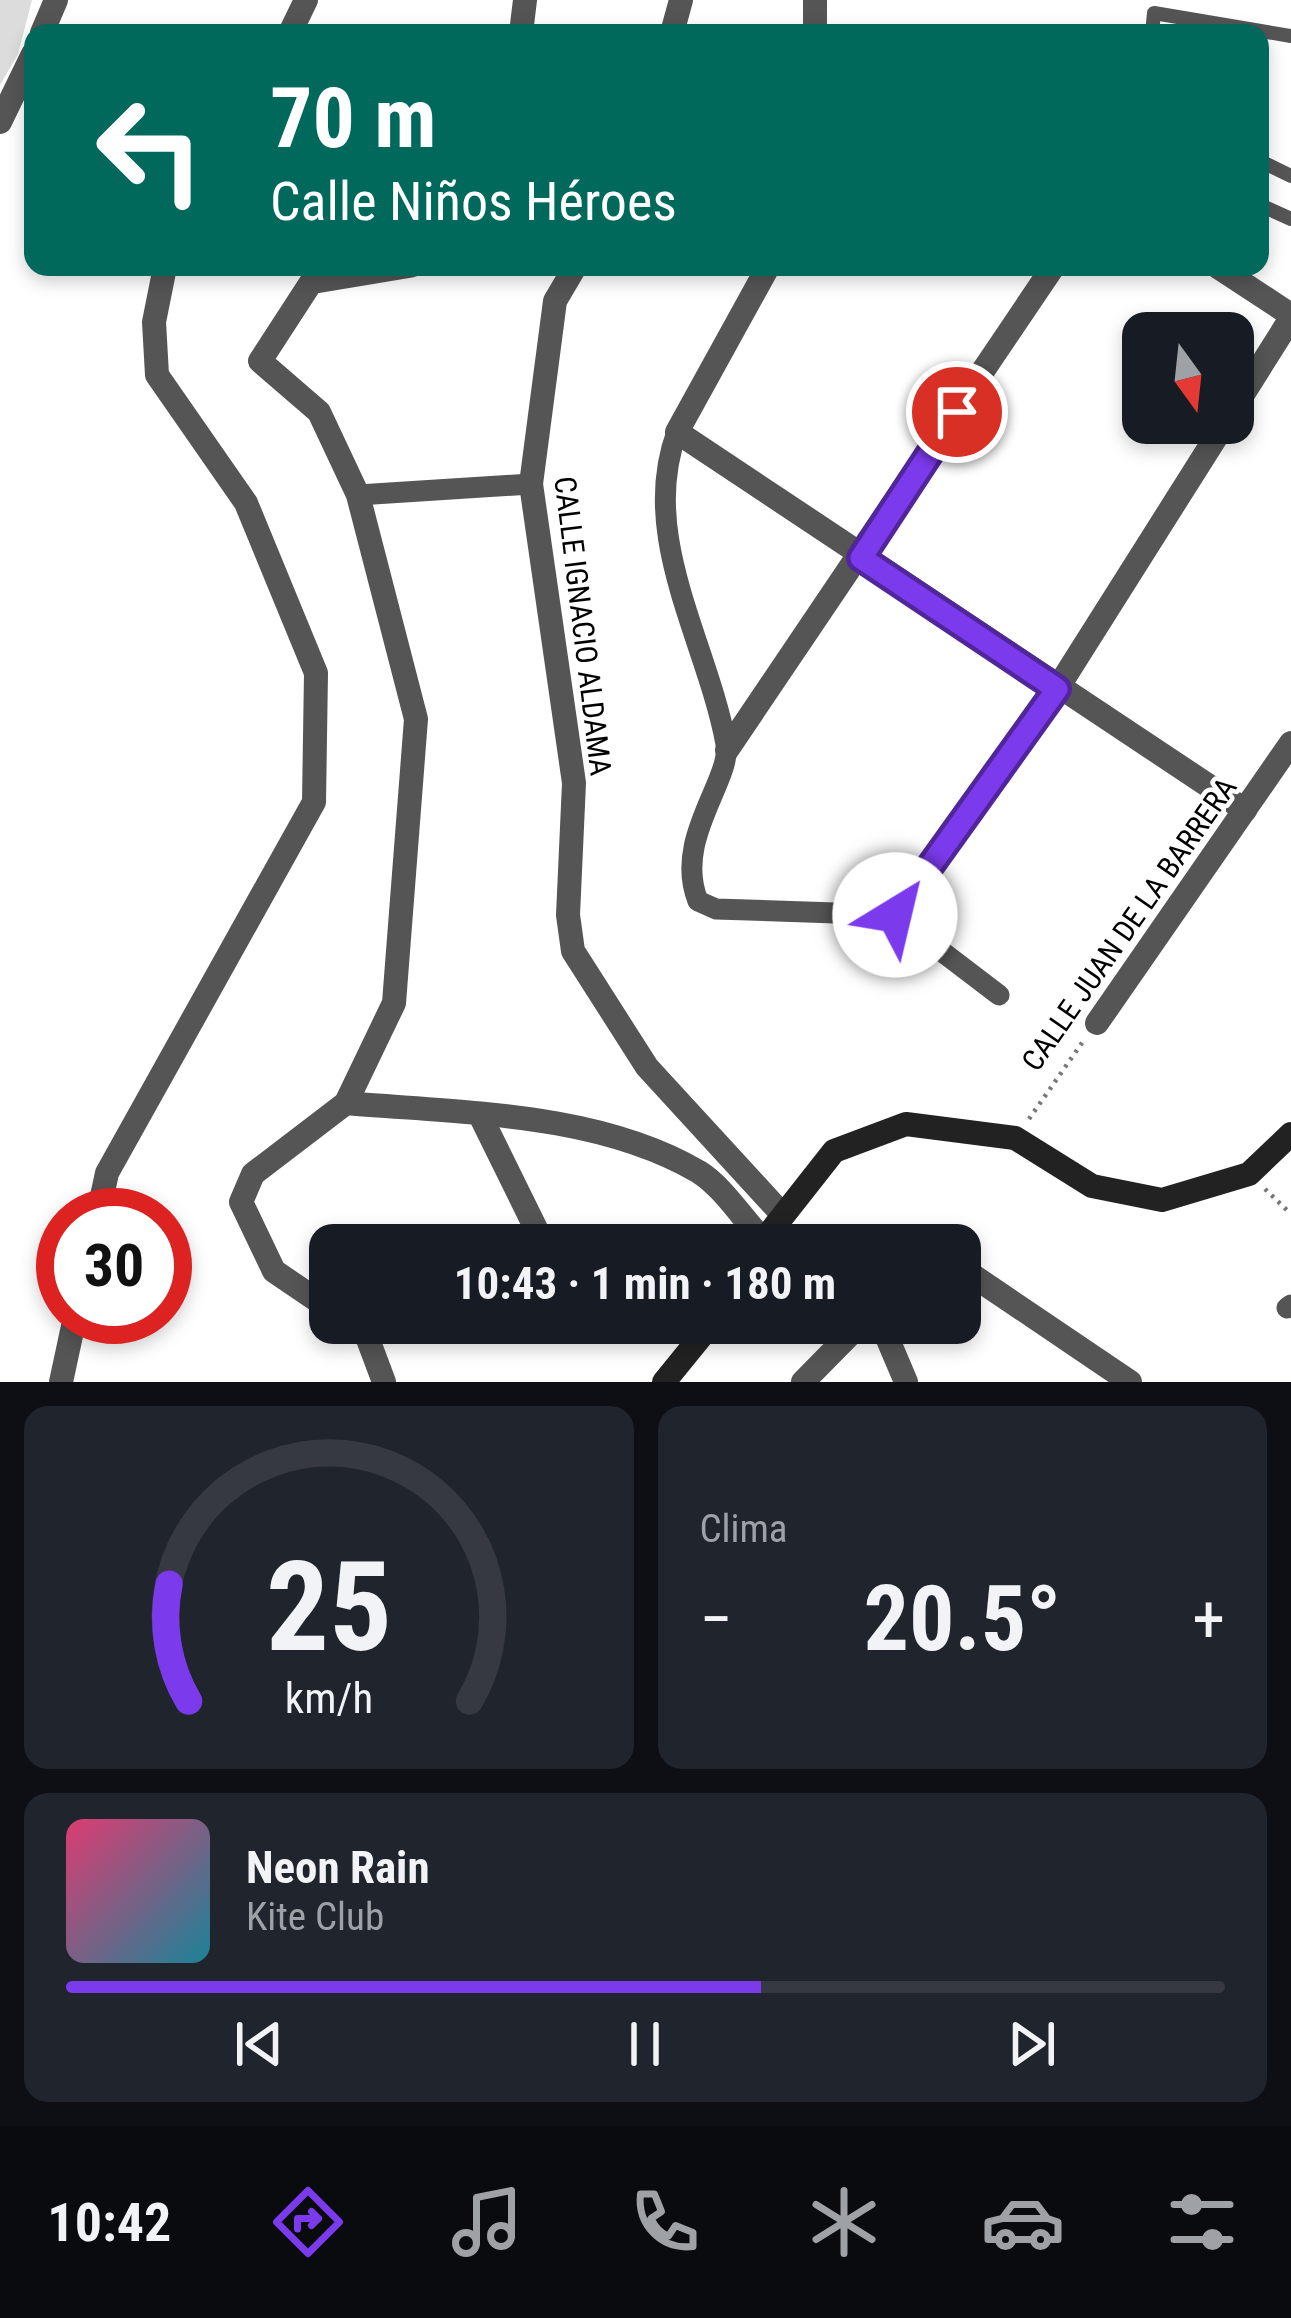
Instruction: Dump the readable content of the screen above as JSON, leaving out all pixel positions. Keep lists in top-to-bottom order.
{
  "streets": {
    "street": ["CALLE IGNACIO ALDAMA", "CALLE JUAN DE LA BARRERA"]
  },
  "north": "bottom",
  "page": {
    "turn": ["70 m", "Calle Niños Héroes"],
    "limit": "30",
    "trip": "10:43 · 1 min · 180 m",
    "tile": "Clima",
    "heat": ["−", "20.5°", "+"],
    "song": ["Neon Rain", "Kite Club"],
    "tabs": "10:42",
    "gauge": ["25", "km/h"]
  }
}
